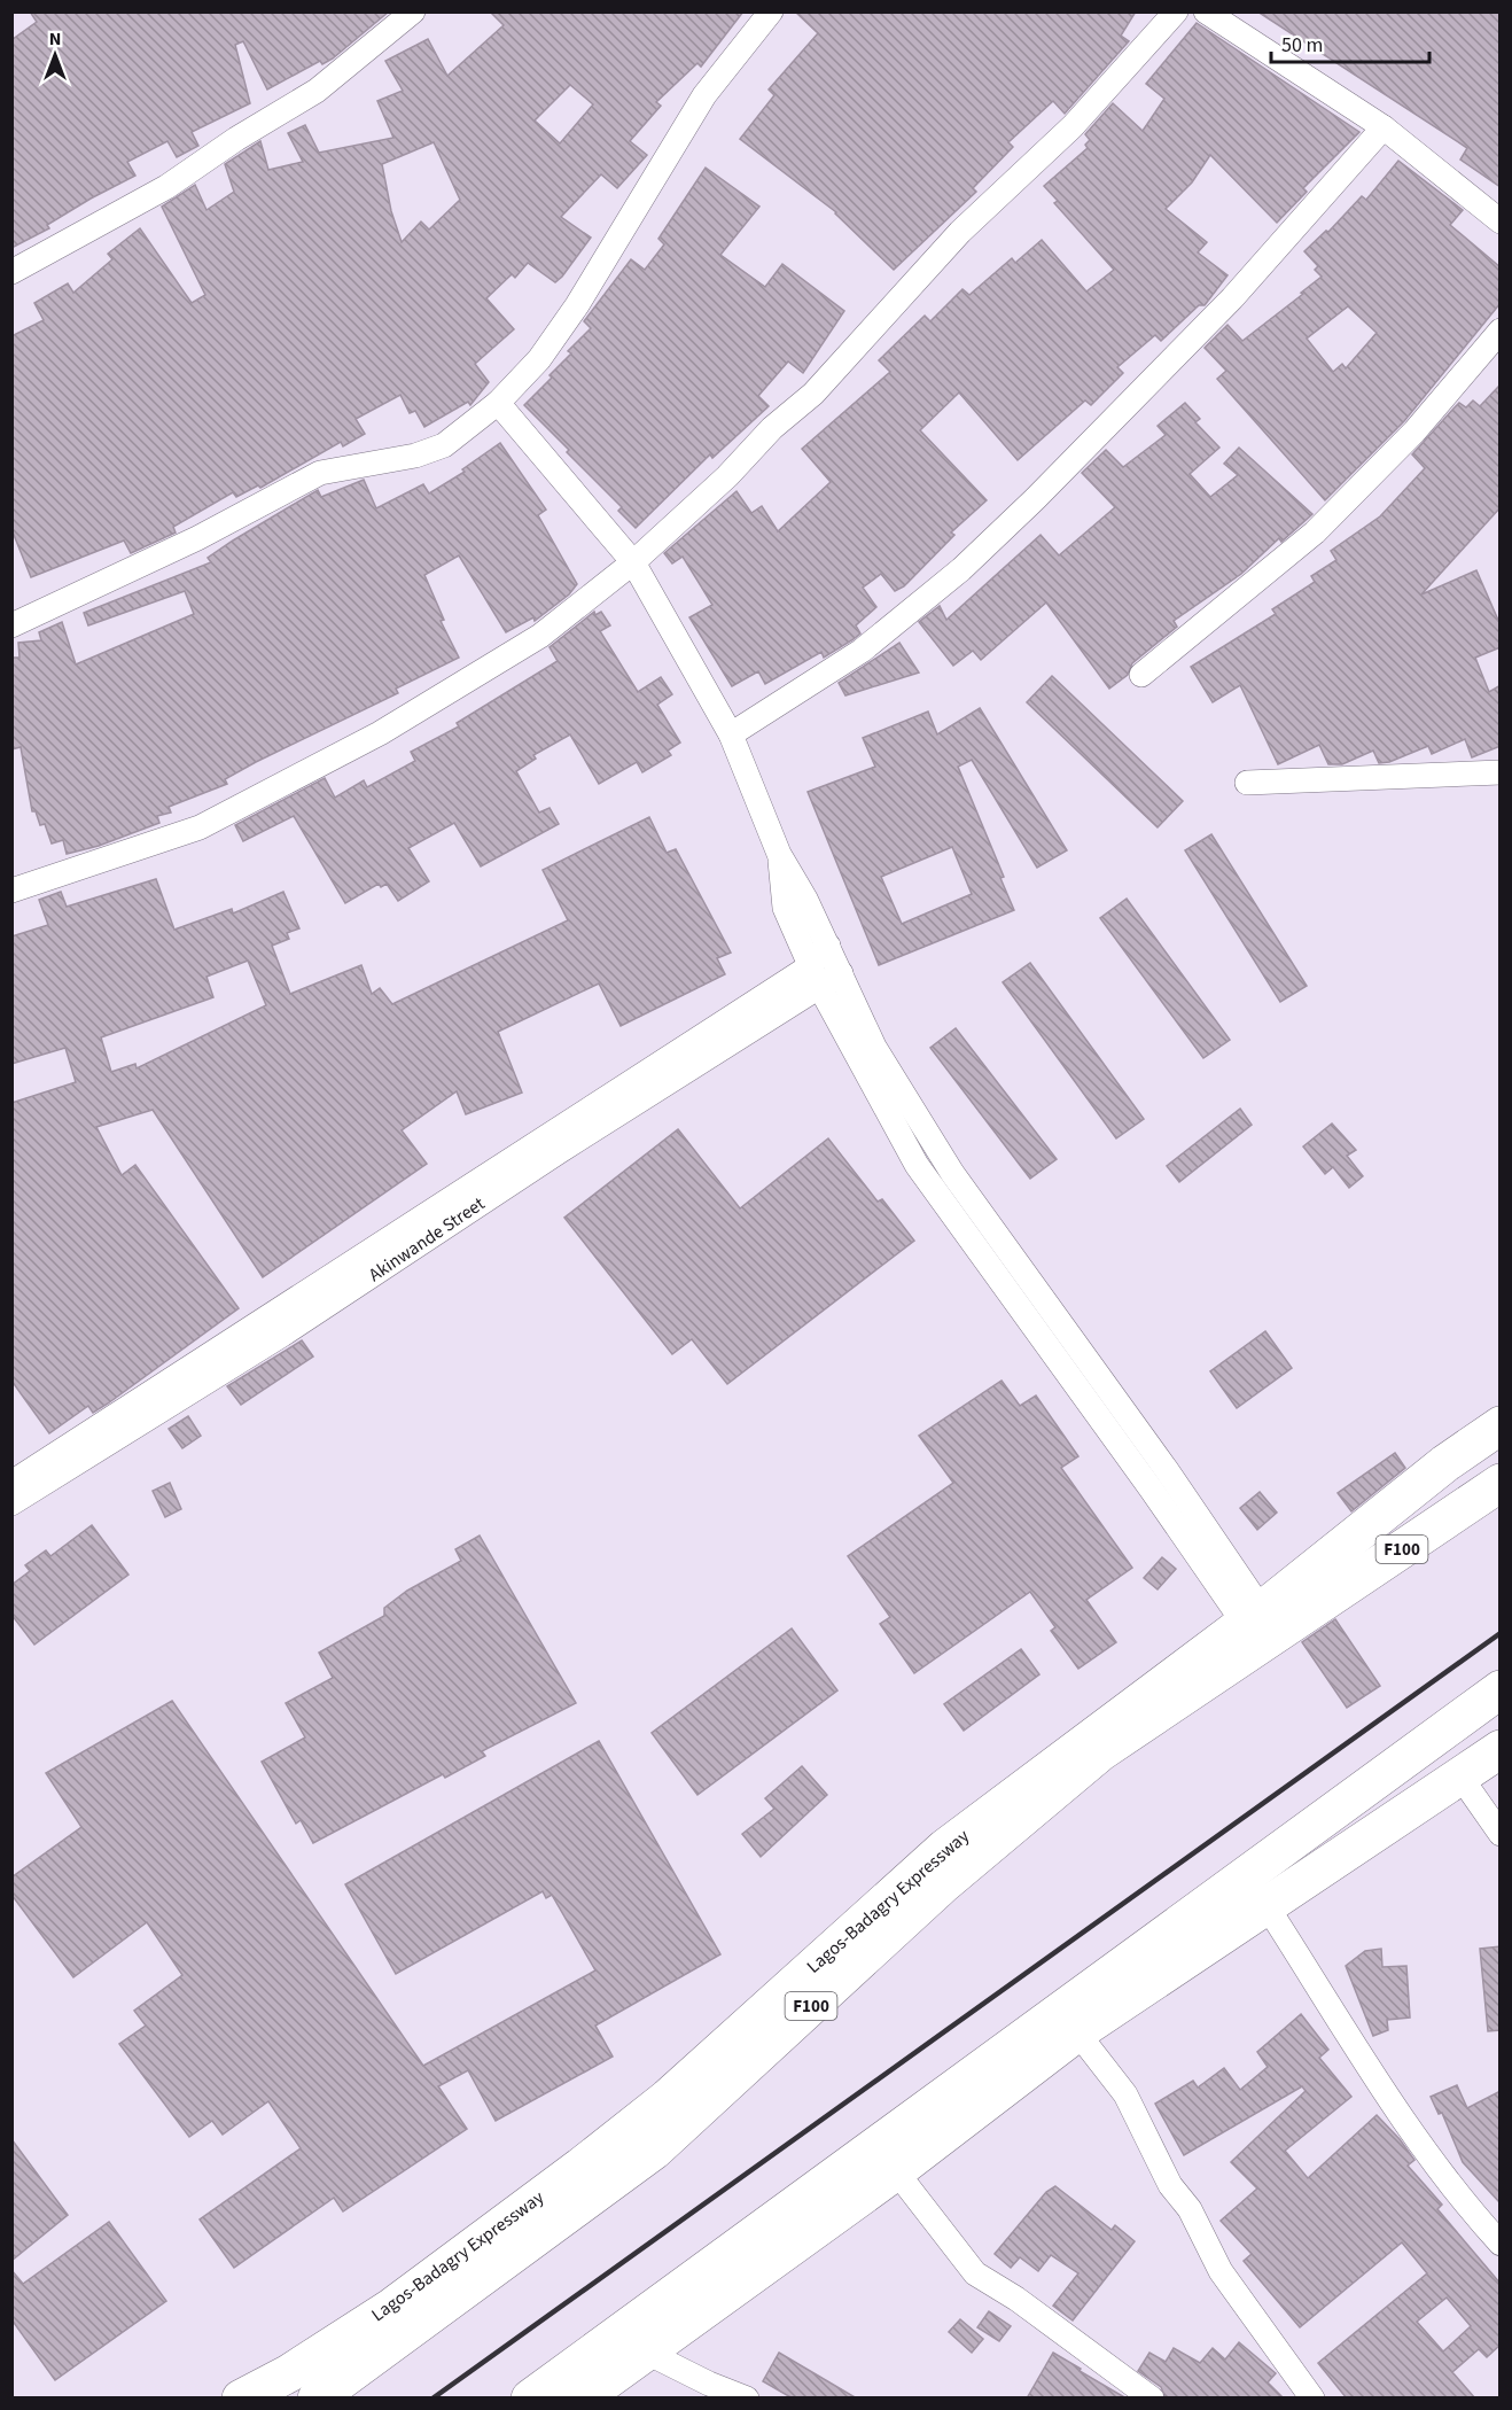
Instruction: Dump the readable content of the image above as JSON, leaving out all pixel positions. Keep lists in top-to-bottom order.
{
  "streets": {
    "main road": ["F100", "Lagos-Badagry Expressway"],
    "street": ["Akinwande Street"]
  },
  "scale_bar": "50 m",
  "north": "top"
}
